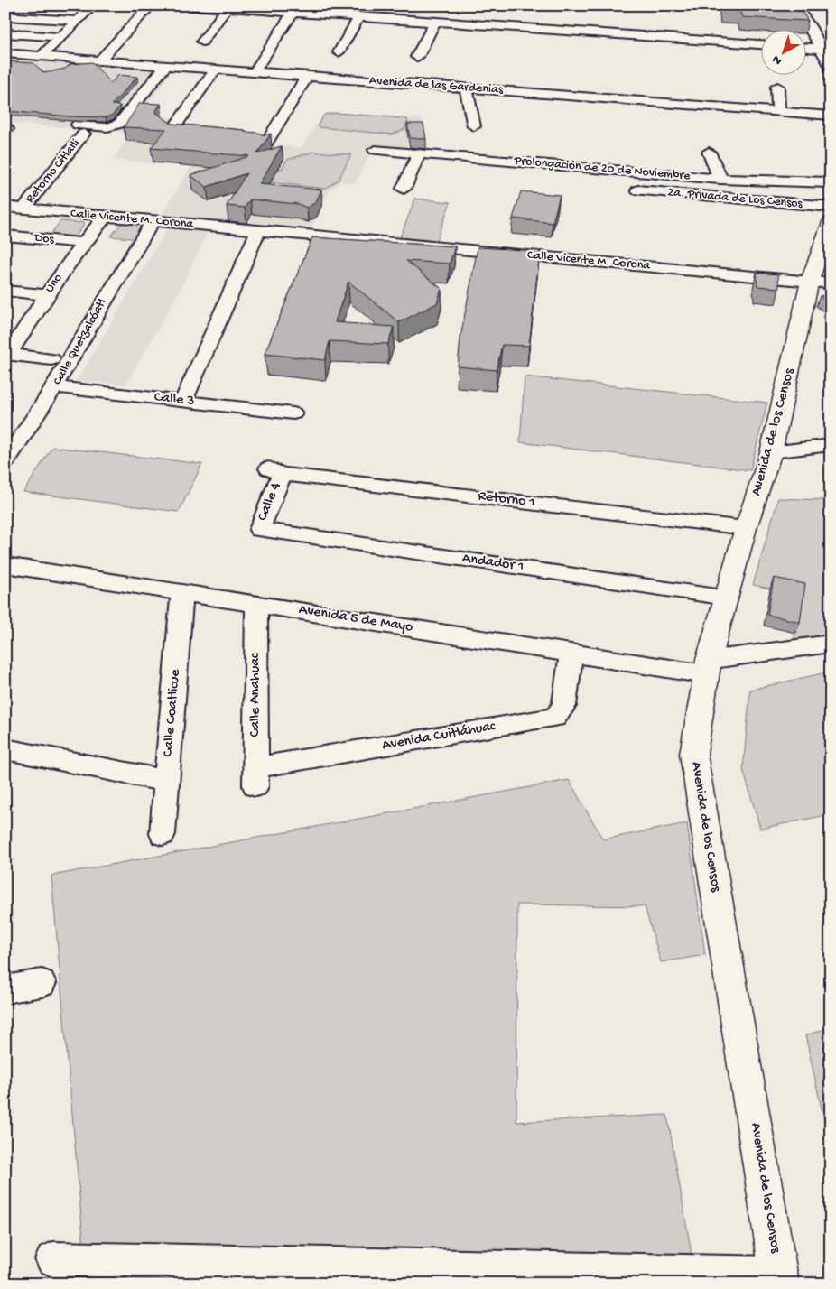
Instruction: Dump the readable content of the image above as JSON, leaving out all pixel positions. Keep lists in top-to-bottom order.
{
  "streets": {
    "street": [
      "Avenida de las Gardenias",
      "Prolongación de 20 de Noviembre",
      "Retorno Citlalli",
      "2a. Privada de Los Censos",
      "Calle Vicente M. Corona",
      "Dos",
      "Uno",
      "Calle Quetzalcóatl",
      "Calle 3",
      "Avenida de los Censos",
      "Retorno 1",
      "Calle 4",
      "Andador 1",
      "Avenida 5 de Mayo",
      "Calle Anahuac",
      "Calle Coatlicue",
      "Avenida Cuitláhuac"
    ]
  },
  "crossings": [
    ["Avenida de las Gardenias", "Retorno Citlalli"],
    ["Retorno Citlalli", "Calle Vicente M. Corona"],
    ["Calle Vicente M. Corona", "Uno"],
    ["Calle Vicente M. Corona", "Calle Quetzalcóatl"],
    ["Calle Vicente M. Corona", "Avenida de los Censos"],
    ["Dos", "Uno"],
    ["Calle Quetzalcóatl", "Calle 3"],
    ["Avenida de los Censos", "Retorno 1"],
    ["Avenida de los Censos", "Andador 1"],
    ["Avenida de los Censos", "Avenida 5 de Mayo"],
    ["Retorno 1", "Calle 4"],
    ["Calle 4", "Andador 1"],
    ["Avenida 5 de Mayo", "Calle Anahuac"],
    ["Avenida 5 de Mayo", "Calle Coatlicue"],
    ["Avenida 5 de Mayo", "Avenida Cuitláhuac"],
    ["Calle Anahuac", "Avenida Cuitláhuac"]
  ],
  "north": "bottom left"
}
